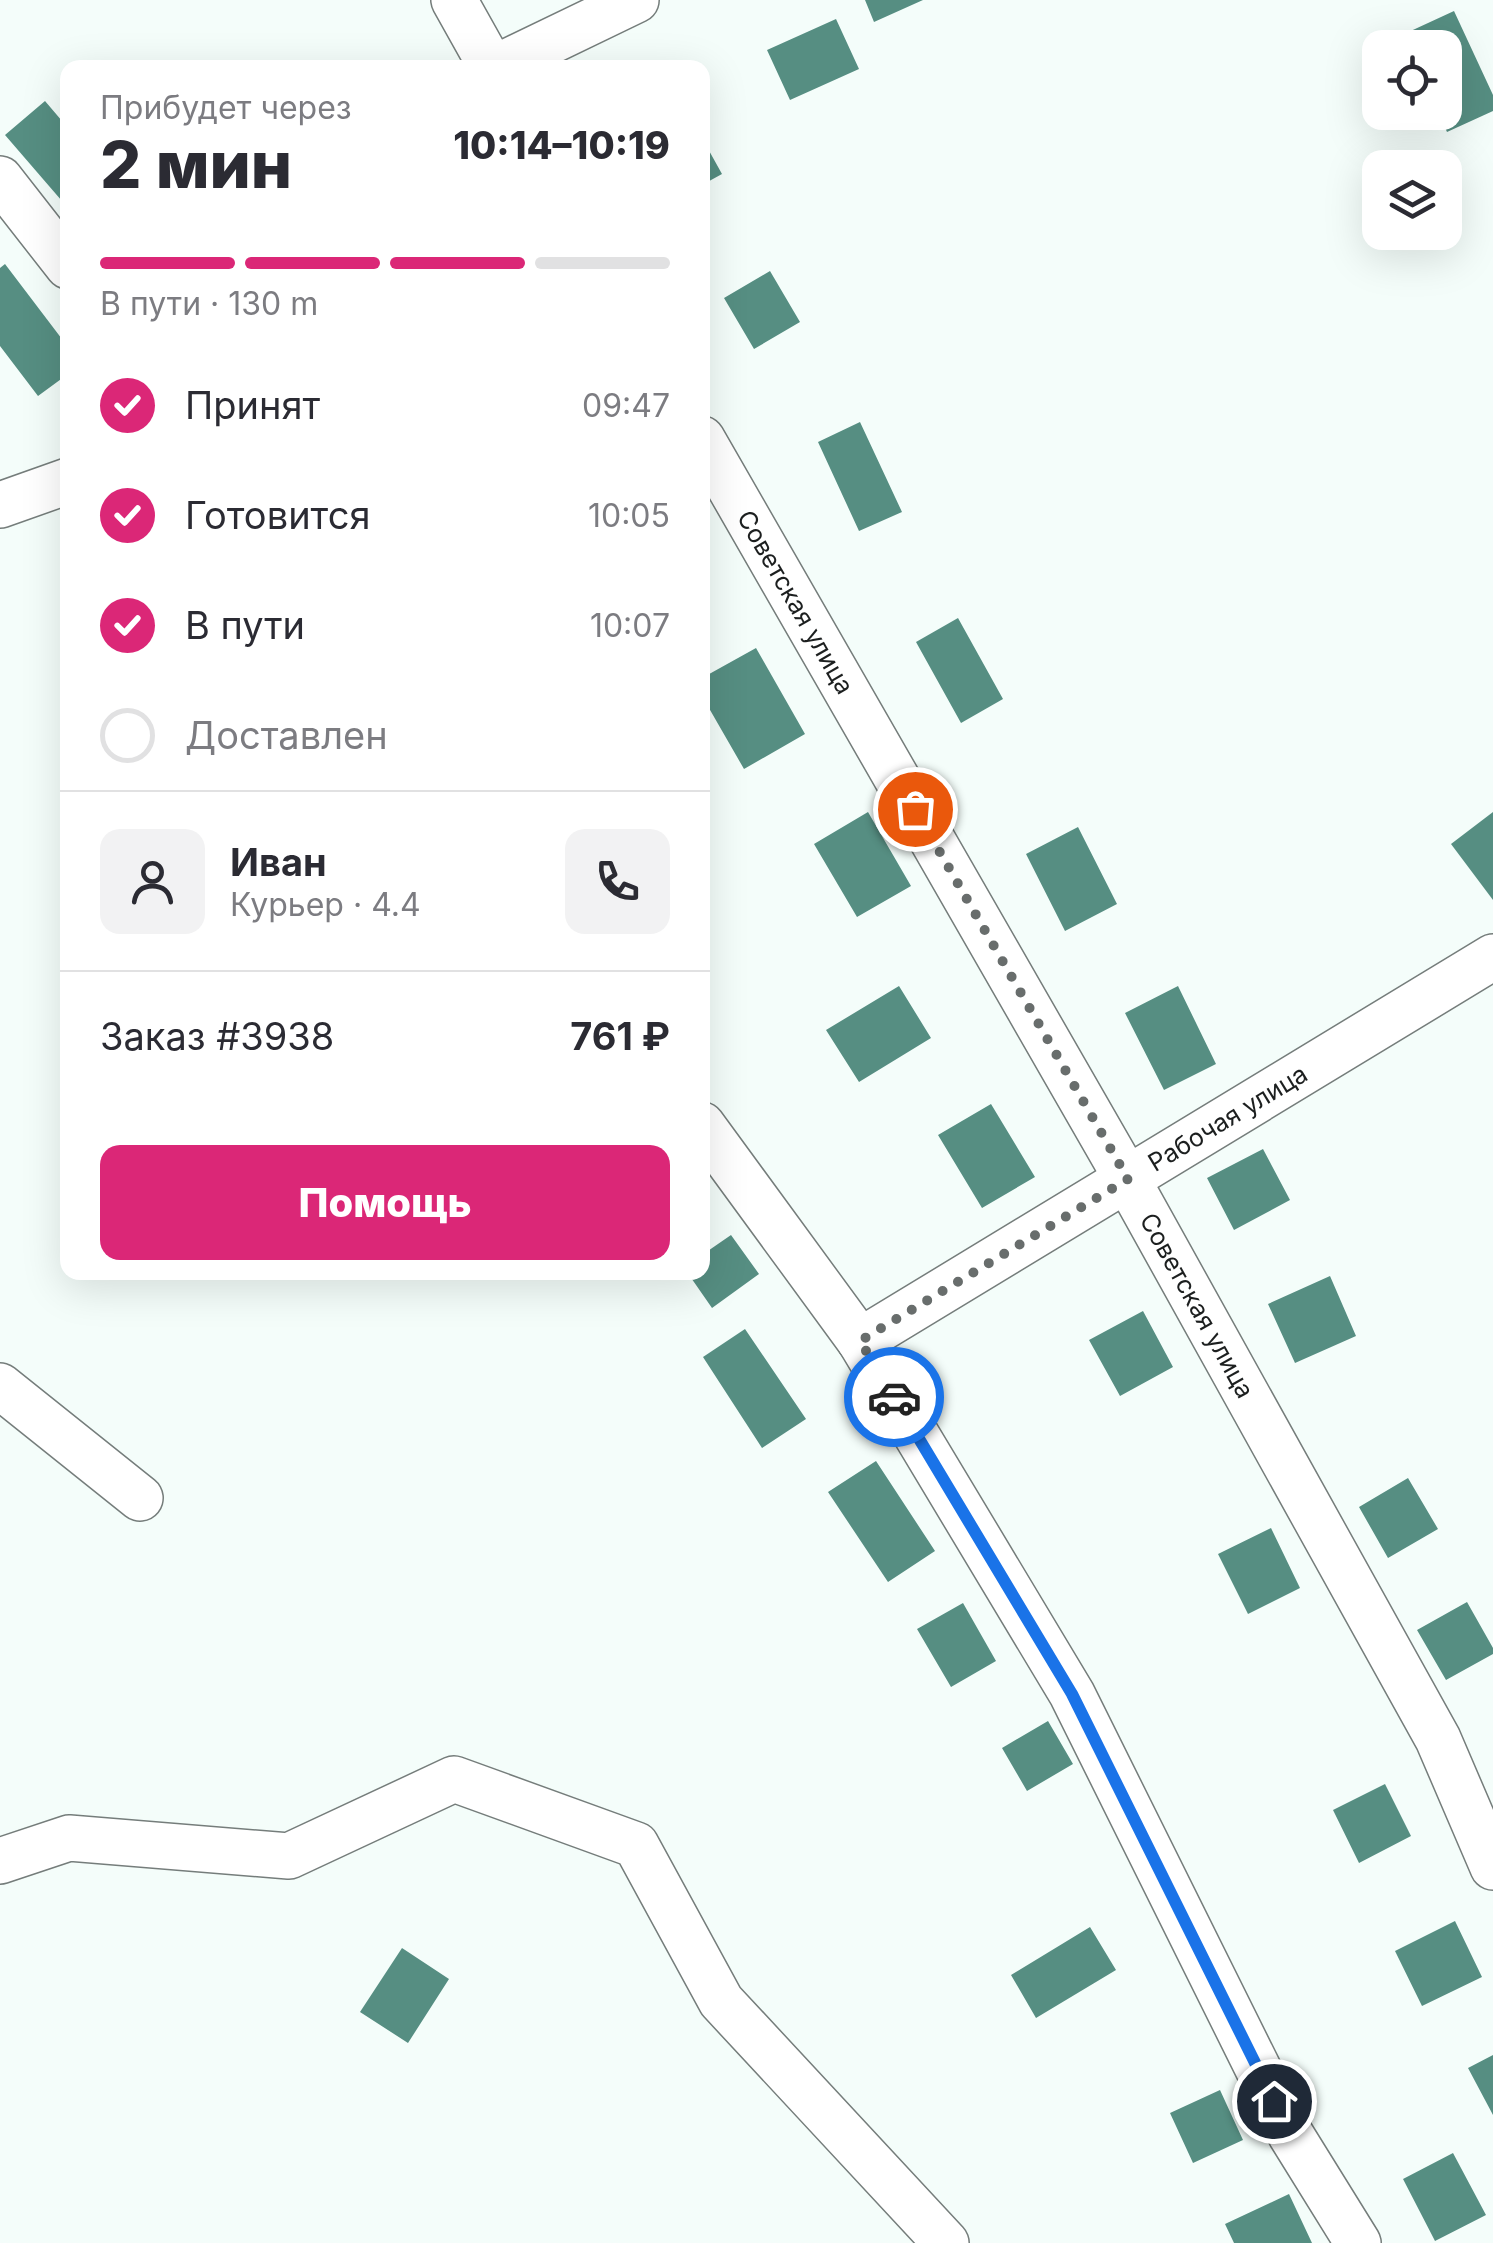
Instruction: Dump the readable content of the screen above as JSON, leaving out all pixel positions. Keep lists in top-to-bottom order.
{
  "streets": {
    "street": ["Советская улица", "Рабочая улица"]
  },
  "crossings": [
    ["Советская улица", "Рабочая улица"]
  ],
  "page": {
    "heading": ["2 мин", "Прибудет через", "10:14–10:19"],
    "panel": [
      "Иван",
      "Курьер · 4.4",
      "Заказ #3938",
      "761 ₽"
    ],
    "bar": "В пути · 130 m",
    "list": [
      ["Принят", "09:47"],
      ["Готовится", "10:05"],
      ["В пути", "10:07"],
      "Доставлен"
    ],
    "buttons": "Помощь"
  }
}
